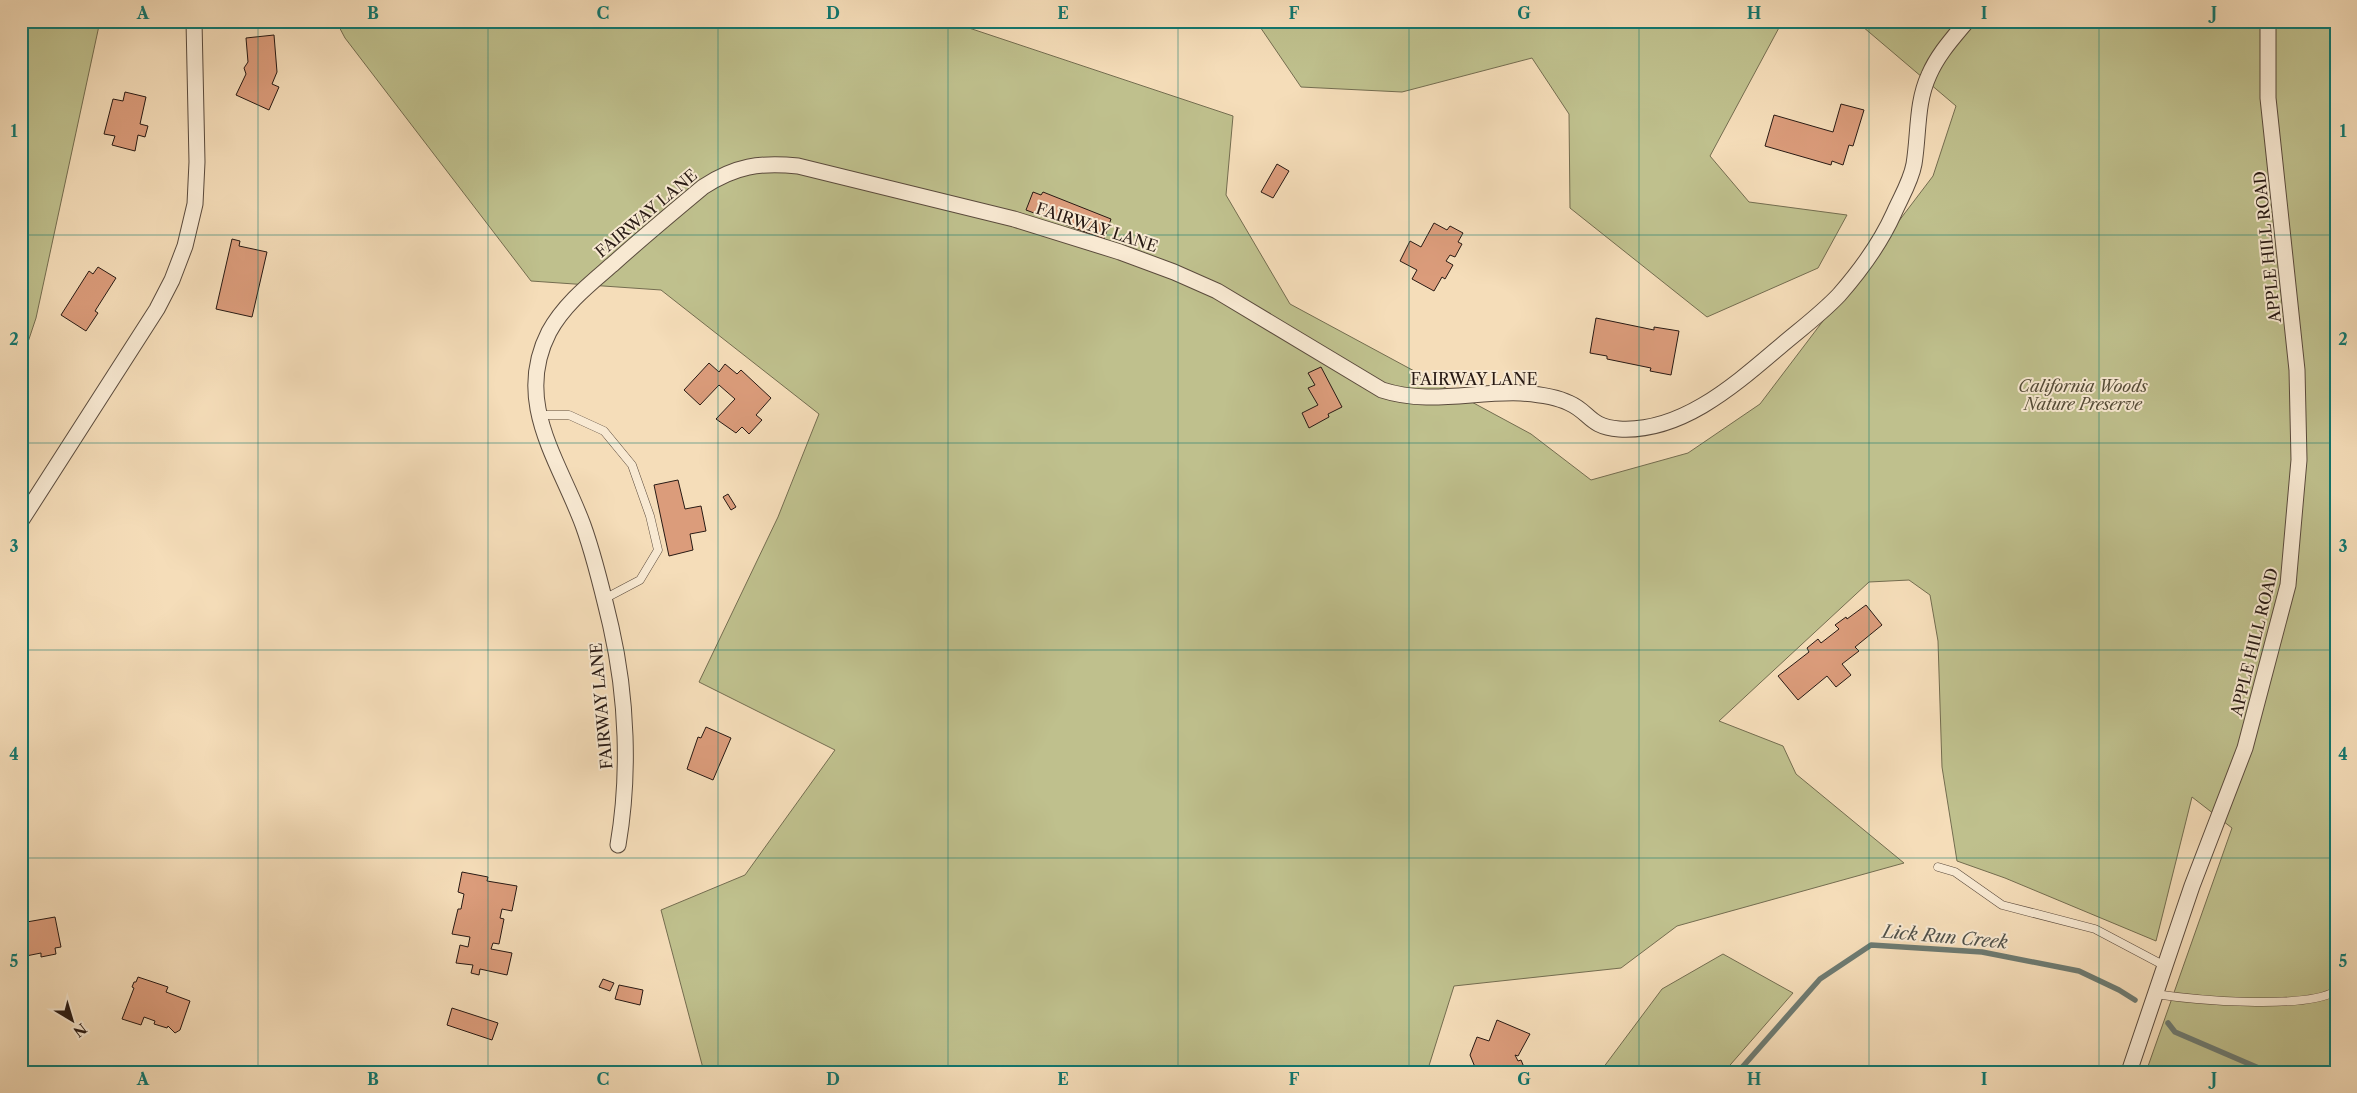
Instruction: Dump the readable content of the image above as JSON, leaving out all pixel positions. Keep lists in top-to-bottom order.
{
  "streets": {
    "street": ["FAIRWAY LANE", "APPLE HILL ROAD"]
  },
  "water": ["Lick Run Creek"],
  "parks": ["California Woods Nature Preserve"],
  "north": "bottom right",
  "grid": {
    "columns": [
      "A",
      "B",
      "C",
      "D",
      "E",
      "F",
      "G",
      "H",
      "I",
      "J"
    ],
    "rows": [
      "1",
      "2",
      "3",
      "4",
      "5"
    ]
  }
}
